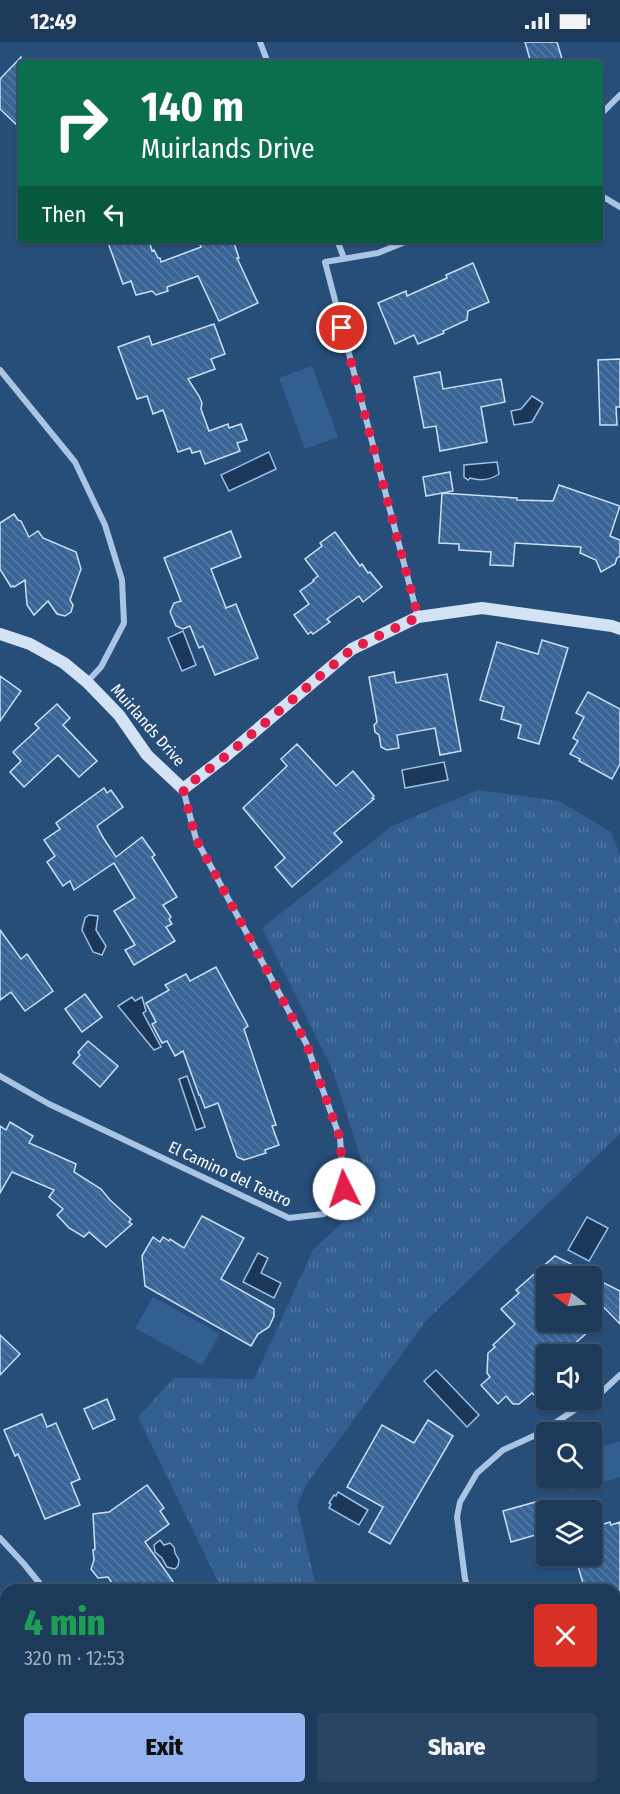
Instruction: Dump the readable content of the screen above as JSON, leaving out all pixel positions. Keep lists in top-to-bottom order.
{
  "streets": {
    "street": ["Muirlands Drive", "El Camino del Teatro"]
  },
  "crossings": [
    ["Muirlands Drive", "El Camino del Teatro"]
  ],
  "north": "left",
  "page": {
    "status": "12:49",
    "turn": ["140 m", "Muirlands Drive"],
    "then": "Then",
    "heading": ["4 min", "320 m · 12:53"],
    "buttons": ["Exit", "Share"]
  }
}
